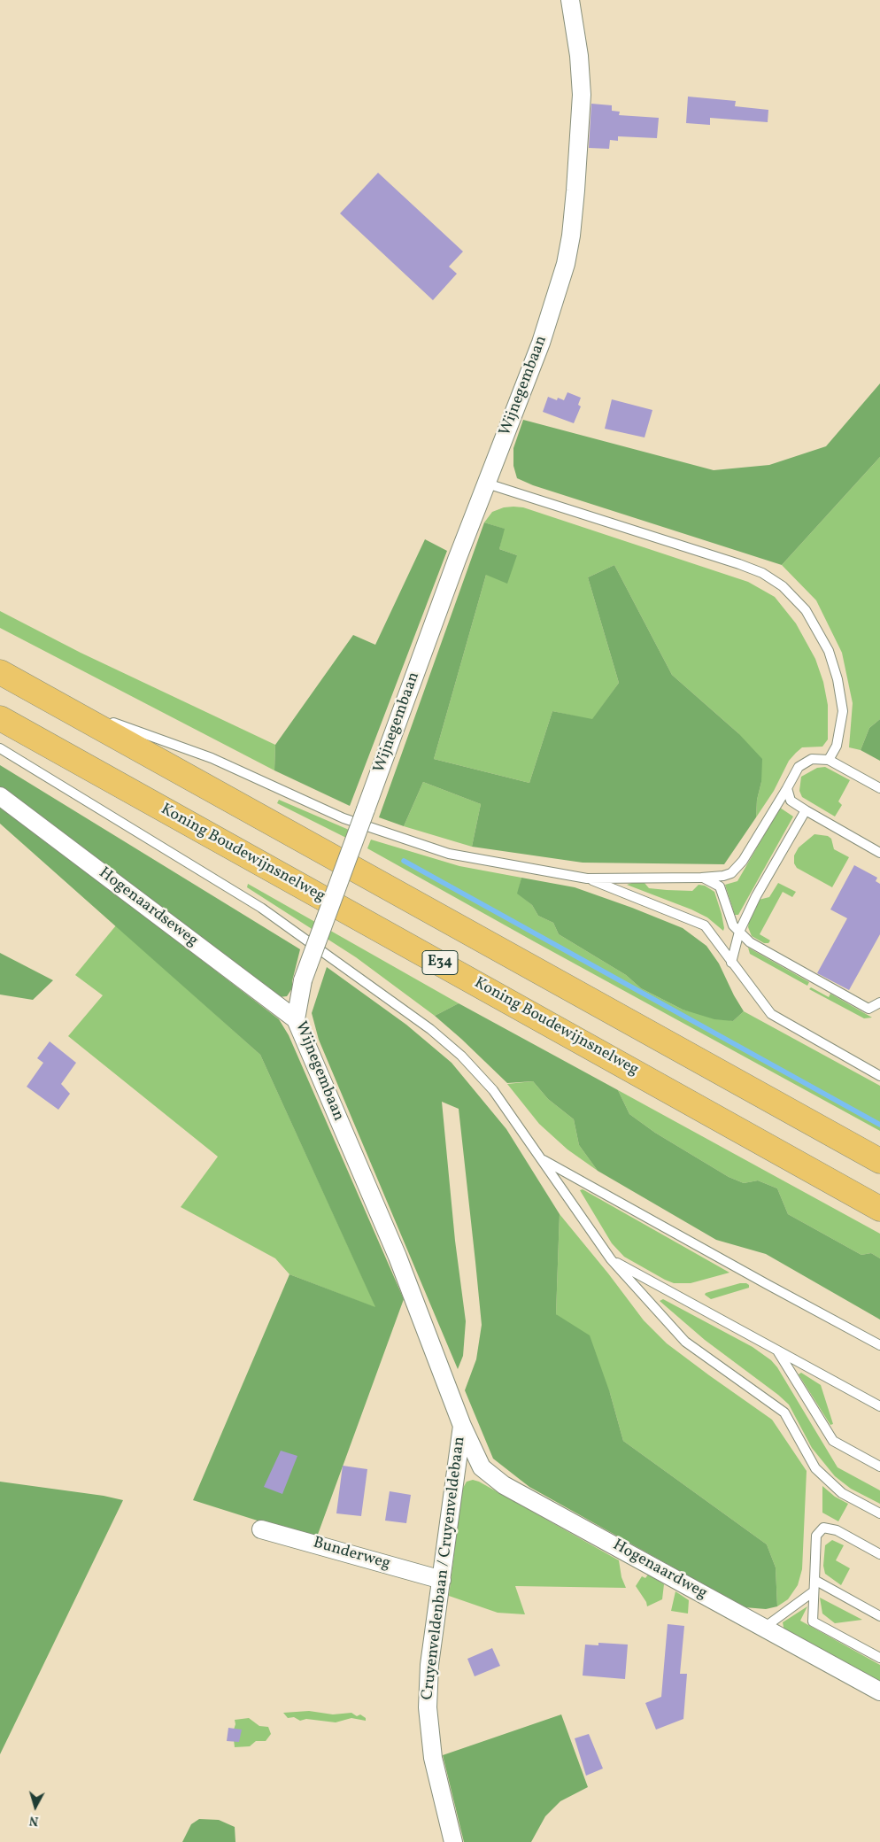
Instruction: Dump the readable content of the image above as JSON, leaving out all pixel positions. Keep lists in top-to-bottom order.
{
  "streets": {
    "highway": ["Koning Boudewijnsnelweg", "E34"],
    "street": [
      "Wijnegembaan",
      "Hogenaardseweg",
      "Bunderweg",
      "Cruyenveldenbaan / Cruyenveldebaan",
      "Hogenaardweg"
    ]
  },
  "crossings": [
    ["Wijnegembaan", "Hogenaardseweg"],
    ["Wijnegembaan", "Cruyenveldenbaan / Cruyenveldebaan"],
    ["Wijnegembaan", "Hogenaardweg"],
    ["Bunderweg", "Cruyenveldenbaan / Cruyenveldebaan"],
    ["Cruyenveldenbaan / Cruyenveldebaan", "Hogenaardweg"]
  ],
  "north": "bottom"
}
